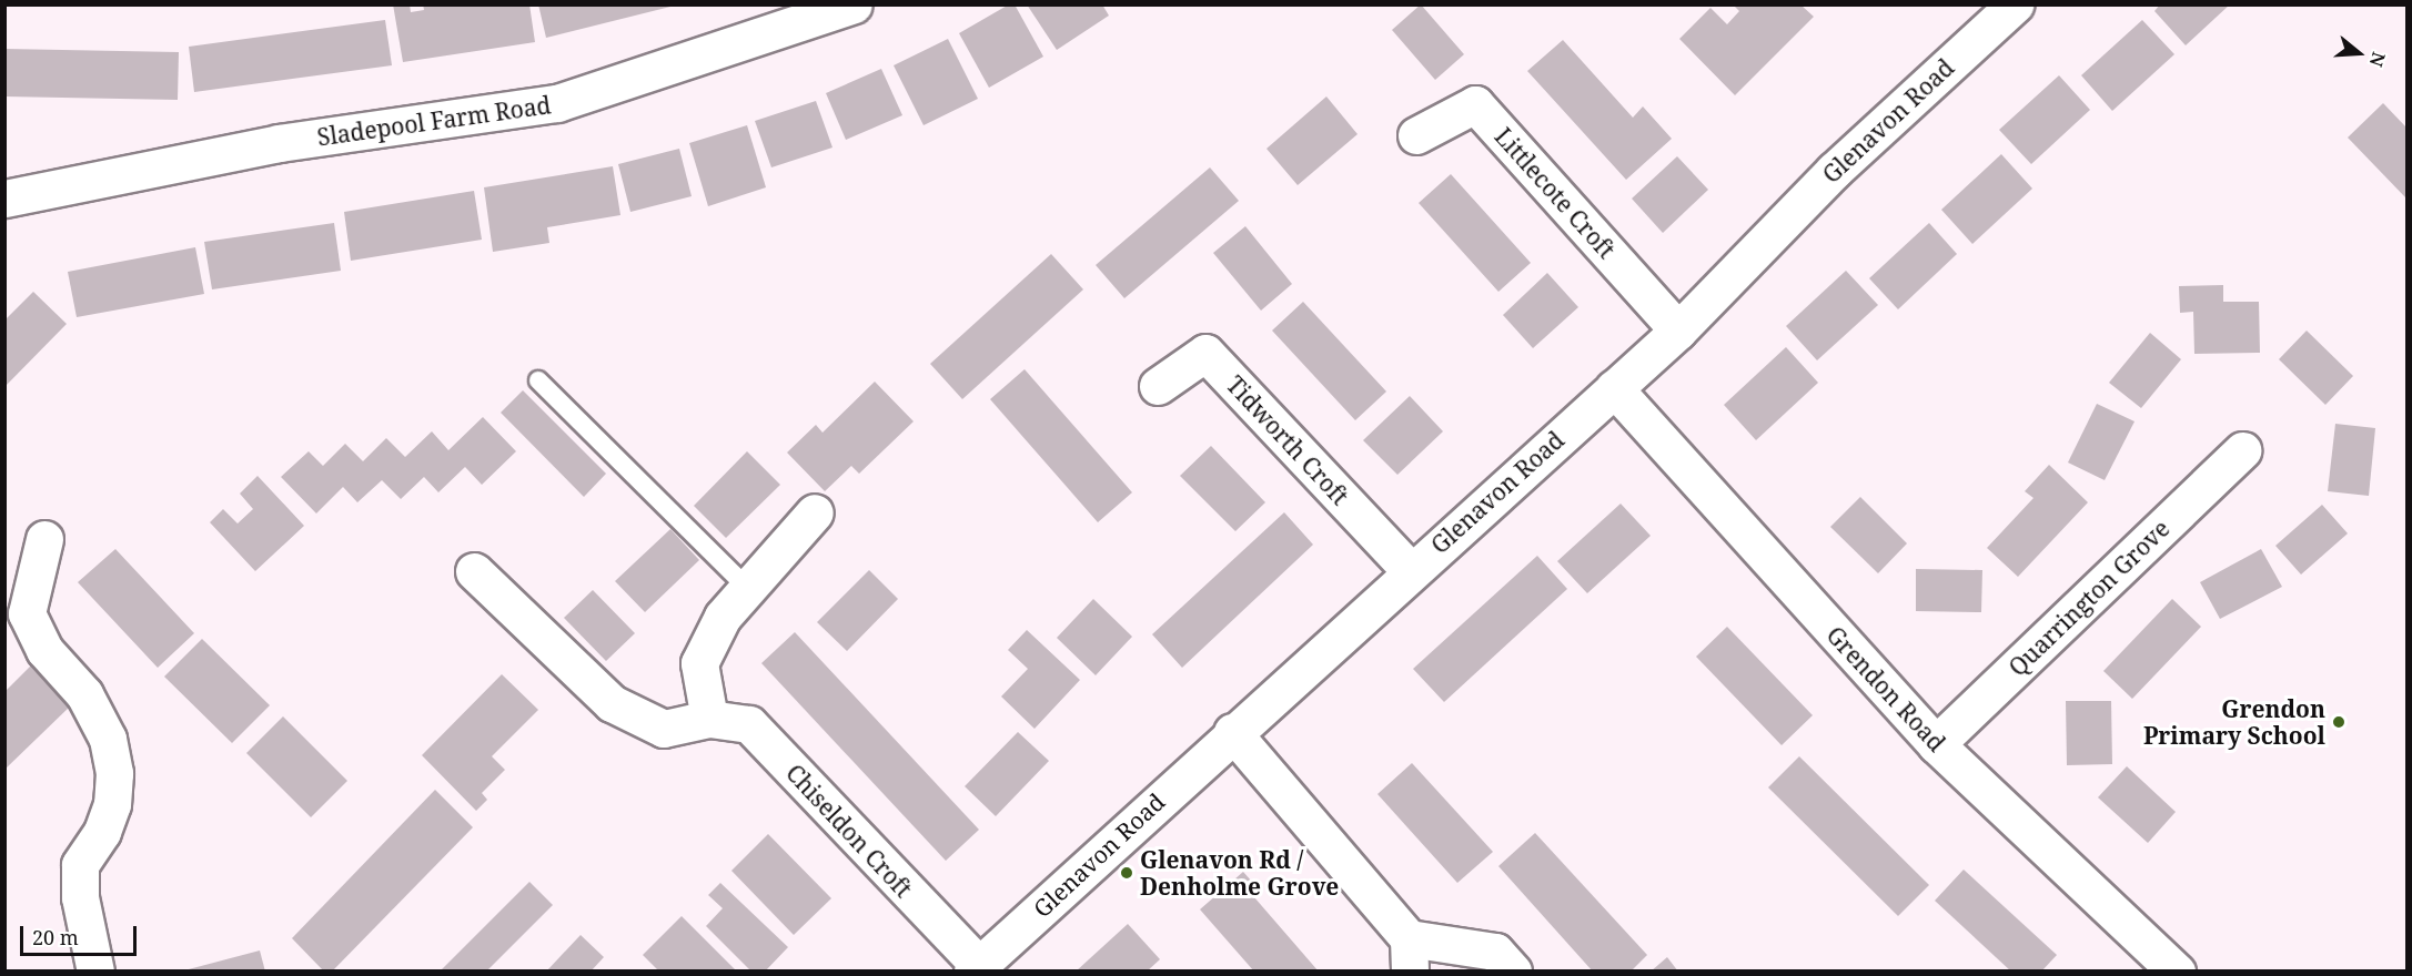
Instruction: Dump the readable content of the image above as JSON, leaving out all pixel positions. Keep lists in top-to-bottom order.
{
  "streets": {
    "street": [
      "Sladepool Farm Road",
      "Glenavon Road",
      "Littlecote Croft",
      "Tidworth Croft",
      "Quarrington Grove",
      "Grendon Road",
      "Chiseldon Croft"
    ]
  },
  "crossings": [
    ["Glenavon Road", "Littlecote Croft"],
    ["Glenavon Road", "Tidworth Croft"],
    ["Glenavon Road", "Grendon Road"],
    ["Glenavon Road", "Chiseldon Croft"],
    ["Quarrington Grove", "Grendon Road"]
  ],
  "places": ["Grendon Primary School", "Glenavon Rd / Denholme Grove"],
  "scale_bar": "20 m",
  "north": "right"
}
